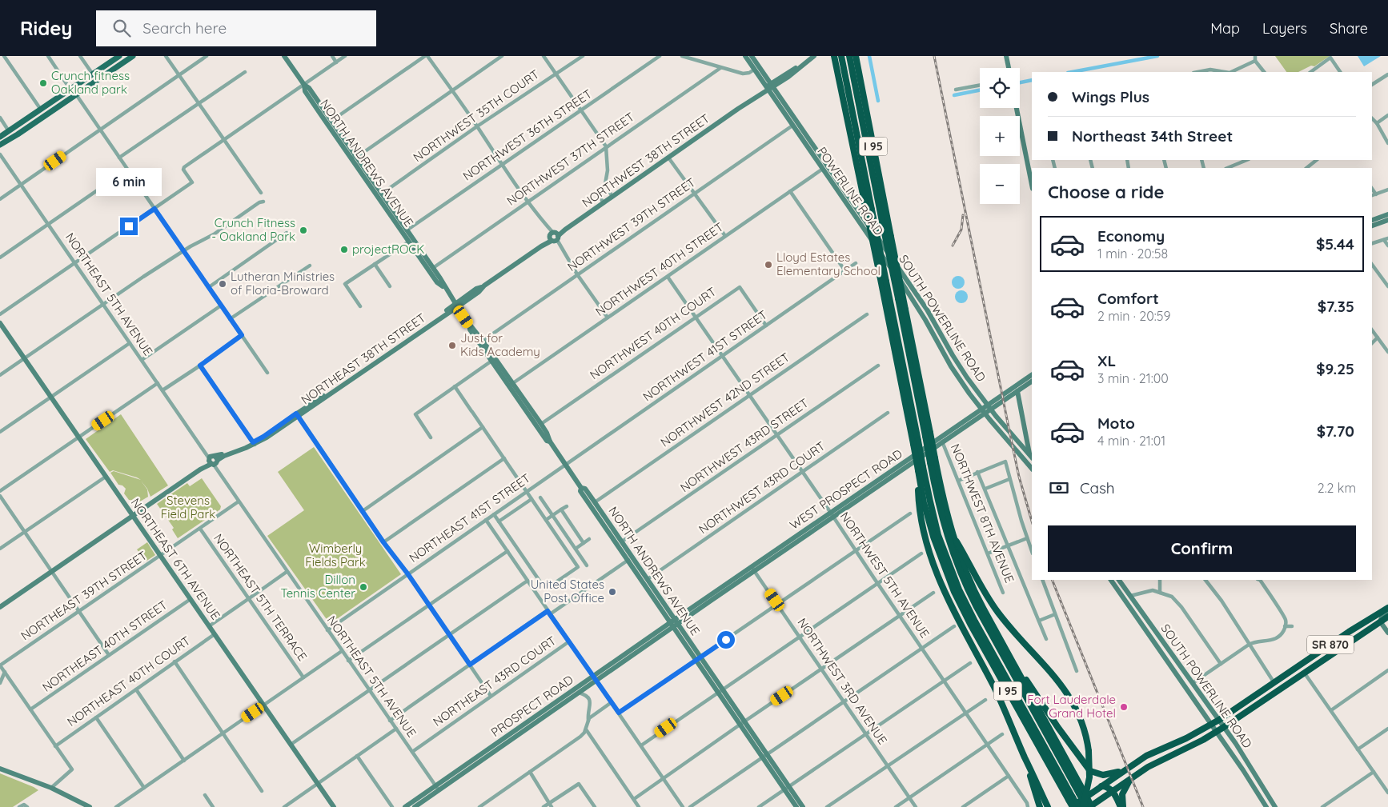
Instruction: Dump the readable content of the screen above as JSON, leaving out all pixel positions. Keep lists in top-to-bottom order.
{
  "streets": {
    "highway": ["I 95", "SR 870"],
    "main road": [
      "NORTHWEST 38TH STREET",
      "NORTH ANDREWS AVENUE",
      "POWERLINE ROAD",
      "SOUTH POWERLINE ROAD",
      "NORTHEAST 38TH STREET",
      "WEST PROSPECT ROAD",
      "NORTHEAST 6TH AVENUE",
      "PROSPECT ROAD"
    ],
    "street": [
      "NORTHWEST 35TH COURT",
      "NORTHWEST 36TH STREET",
      "NORTHWEST 37TH STREET",
      "NORTHWEST 39TH STREET",
      "NORTHWEST 40TH STREET",
      "NORTHEAST 5TH AVENUE",
      "NORTHWEST 40TH COURT",
      "NORTHWEST 41ST STREET",
      "NORTHWEST 42ND STREET",
      "NORTHWEST 43RD STREET",
      "NORTHWEST 43RD COURT",
      "NORTHWEST 8TH AVENUE",
      "NORTHEAST 41ST STREET",
      "NORTHWEST 5TH AVENUE",
      "NORTHEAST 39TH STREET",
      "NORTHEAST 5TH TERRACE",
      "NORTHEAST 40TH STREET",
      "NORTHEAST 40TH COURT",
      "NORTHEAST 43RD COURT",
      "NORTHWEST 3RD AVENUE"
    ]
  },
  "crossings": [
    ["NORTHWEST 35TH COURT", "NORTH ANDREWS AVENUE"],
    ["NORTHWEST 36TH STREET", "NORTH ANDREWS AVENUE"],
    ["I 95", "SR 870"],
    ["NORTHWEST 37TH STREET", "NORTH ANDREWS AVENUE"],
    ["NORTHWEST 38TH STREET", "NORTH ANDREWS AVENUE"],
    ["NORTHWEST 38TH STREET", "POWERLINE ROAD"],
    ["NORTHWEST 38TH STREET", "NORTHEAST 38TH STREET"],
    ["NORTH ANDREWS AVENUE", "NORTHWEST 39TH STREET"],
    ["NORTH ANDREWS AVENUE", "NORTHWEST 40TH STREET"],
    ["NORTH ANDREWS AVENUE", "NORTHWEST 40TH COURT"],
    ["NORTH ANDREWS AVENUE", "NORTHWEST 41ST STREET"],
    ["NORTH ANDREWS AVENUE", "NORTHEAST 38TH STREET"],
    ["NORTH ANDREWS AVENUE", "NORTHWEST 42ND STREET"],
    ["NORTH ANDREWS AVENUE", "NORTHWEST 43RD STREET"],
    ["NORTH ANDREWS AVENUE", "NORTHWEST 43RD COURT"],
    ["NORTH ANDREWS AVENUE", "WEST PROSPECT ROAD"],
    ["NORTH ANDREWS AVENUE", "NORTHEAST 41ST STREET"],
    ["NORTH ANDREWS AVENUE", "PROSPECT ROAD"],
    ["POWERLINE ROAD", "NORTHWEST 39TH STREET"],
    ["POWERLINE ROAD", "NORTHWEST 40TH STREET"],
    ["POWERLINE ROAD", "SOUTH POWERLINE ROAD"],
    ["NORTHWEST 40TH STREET", "NORTHWEST 5TH AVENUE"],
    ["NORTHEAST 5TH AVENUE", "NORTHEAST 38TH STREET"],
    ["NORTHEAST 5TH AVENUE", "NORTHEAST 41ST STREET"],
    ["NORTHEAST 5TH AVENUE", "NORTHEAST 39TH STREET"],
    ["NORTHEAST 5TH AVENUE", "NORTHEAST 43RD COURT"],
    ["NORTHEAST 5TH AVENUE", "PROSPECT ROAD"],
    ["SOUTH POWERLINE ROAD", "WEST PROSPECT ROAD"],
    ["SOUTH POWERLINE ROAD", "SR 870"],
    ["NORTHWEST 40TH COURT", "NORTHWEST 41ST STREET"],
    ["NORTHWEST 40TH COURT", "NORTHWEST 5TH AVENUE"],
    ["NORTHWEST 41ST STREET", "NORTHEAST 41ST STREET"],
    ["NORTHWEST 41ST STREET", "NORTHWEST 5TH AVENUE"],
    ["NORTHEAST 38TH STREET", "NORTHEAST 6TH AVENUE"],
    ["NORTHWEST 42ND STREET", "NORTHWEST 5TH AVENUE"],
    ["NORTHWEST 43RD STREET", "NORTHWEST 5TH AVENUE"],
    ["NORTHWEST 43RD COURT", "NORTHWEST 5TH AVENUE"],
    ["WEST PROSPECT ROAD", "NORTHWEST 8TH AVENUE"],
    ["WEST PROSPECT ROAD", "NORTHWEST 5TH AVENUE"],
    ["WEST PROSPECT ROAD", "NORTHWEST 3RD AVENUE"],
    ["WEST PROSPECT ROAD", "PROSPECT ROAD"],
    ["NORTHEAST 6TH AVENUE", "NORTHEAST 39TH STREET"],
    ["NORTHEAST 6TH AVENUE", "NORTHEAST 40TH STREET"],
    ["NORTHEAST 6TH AVENUE", "NORTHEAST 40TH COURT"],
    ["NORTHEAST 39TH STREET", "NORTHEAST 5TH TERRACE"]
  ],
  "parks": ["Stevens Field Park", "Wimberly Fields Park"],
  "places": [
    "Crunch fitness Oakland park",
    "Crunch Fitness - Oakland Park",
    "projectROCK",
    "Lloyd Estates Elementary School",
    "Lutheran Ministries of Floria-Broward",
    "Just for Kids Academy",
    "Dillon Tennis Center",
    "United States Post Office",
    "Fort Lauderdale Grand Hotel"
  ],
  "page": {
    "header": "Ridey",
    "search": "Search here",
    "nav": ["Map", "Layers", "Share"],
    "map_buttons": ["+", "−"],
    "banner": ["Wings Plus", "Northeast 34th Street"],
    "bubble": "6 min",
    "heading": "Choose a ride",
    "list": [
      {
        "name": "Economy",
        "note": "1 min · 20:58",
        "value": "$5.44"
      },
      {
        "name": "Comfort",
        "note": "2 min · 20:59",
        "value": "$7.35"
      },
      {
        "name": "XL",
        "note": "3 min · 21:00",
        "value": "$9.25"
      },
      {
        "name": "Moto",
        "note": "4 min · 21:01",
        "value": "$7.70"
      }
    ],
    "pay": ["Cash", "2.2 km"],
    "buttons": "Confirm"
  }
}
